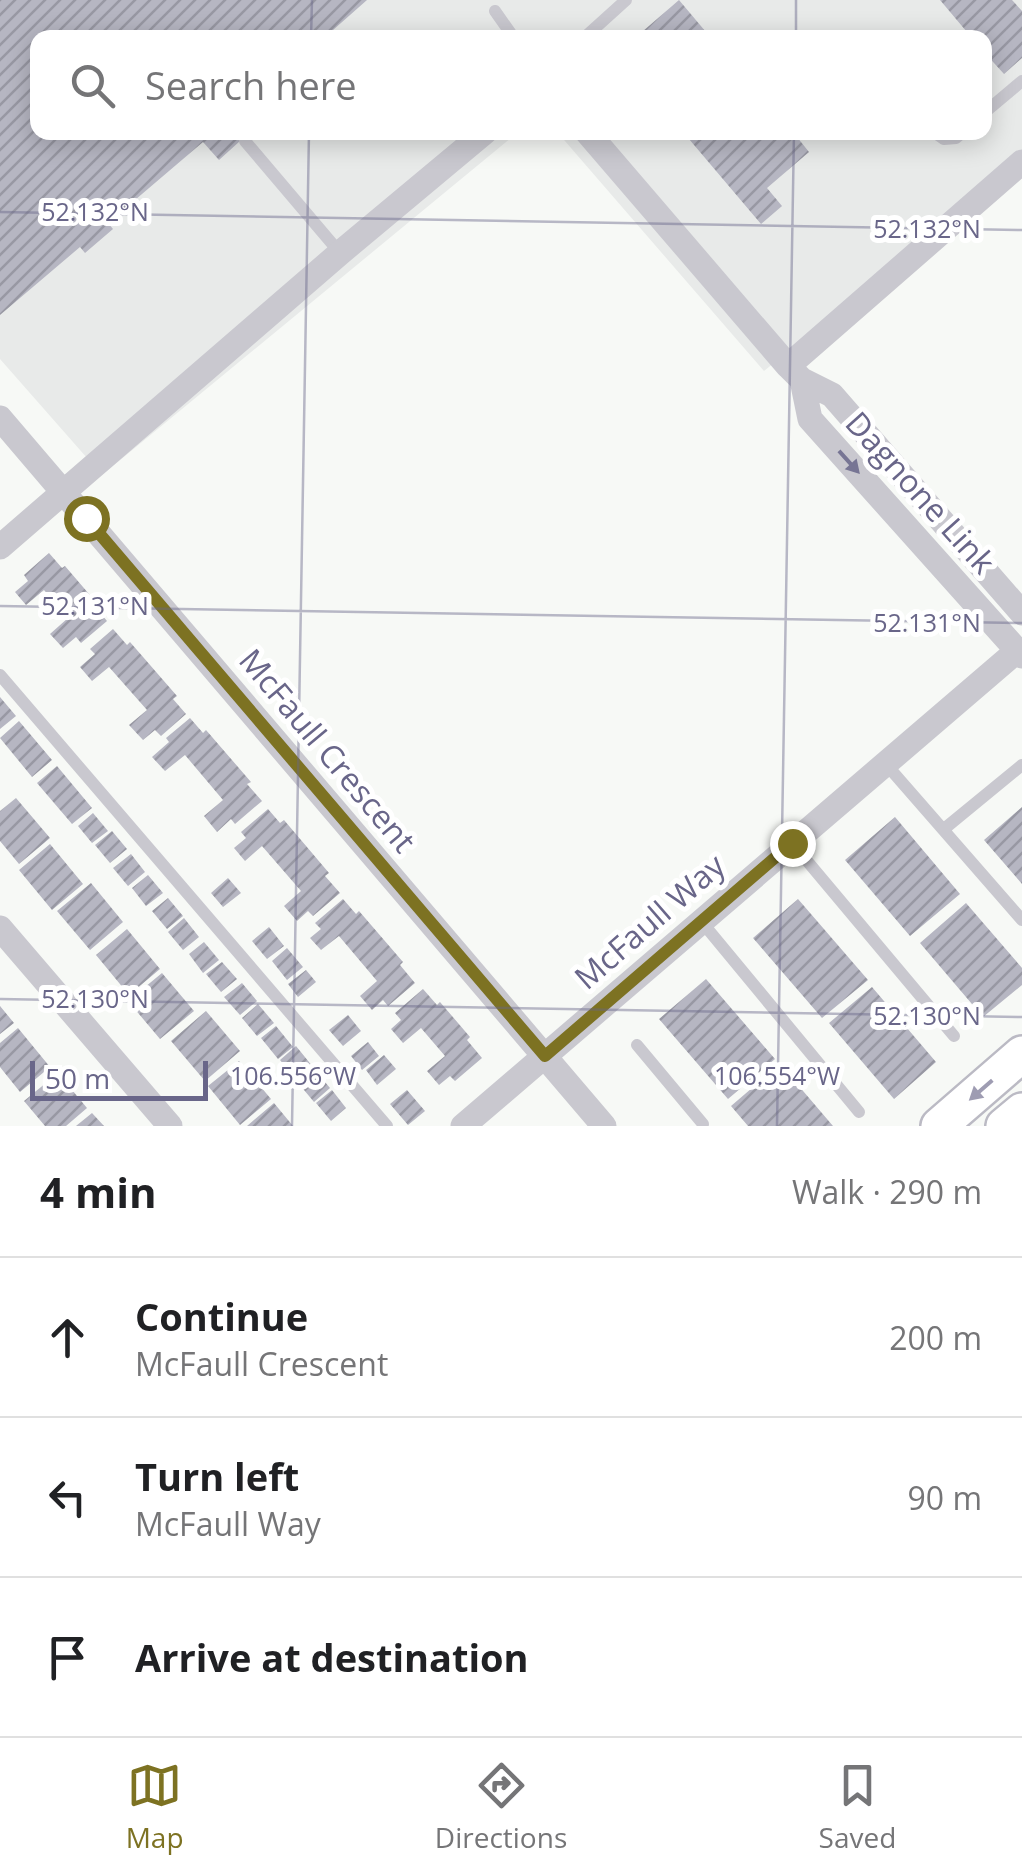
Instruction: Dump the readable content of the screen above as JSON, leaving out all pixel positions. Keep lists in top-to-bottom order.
{
  "streets": {
    "street": ["Dagnone Link", "McFaull Crescent", "McFaull Way"]
  },
  "crossings": [
    ["Dagnone Link", "McFaull Way"],
    ["McFaull Crescent", "McFaull Way"]
  ],
  "scale_bar": "50 m",
  "page": {
    "search": "Search here",
    "scale": "50 m",
    "heading": ["4 min", "Walk · 290 m"],
    "list": [
      ["Continue", "McFaull Crescent", "200 m"],
      ["Turn left", "McFaull Way", "90 m"],
      "Arrive at destination"
    ],
    "nav": ["Map", "Directions", "Saved"]
  },
  "coordinates": [
    "52.132°N",
    "52.131°N",
    "52.130°N",
    "106.556°W",
    "106.554°W"
  ]
}
